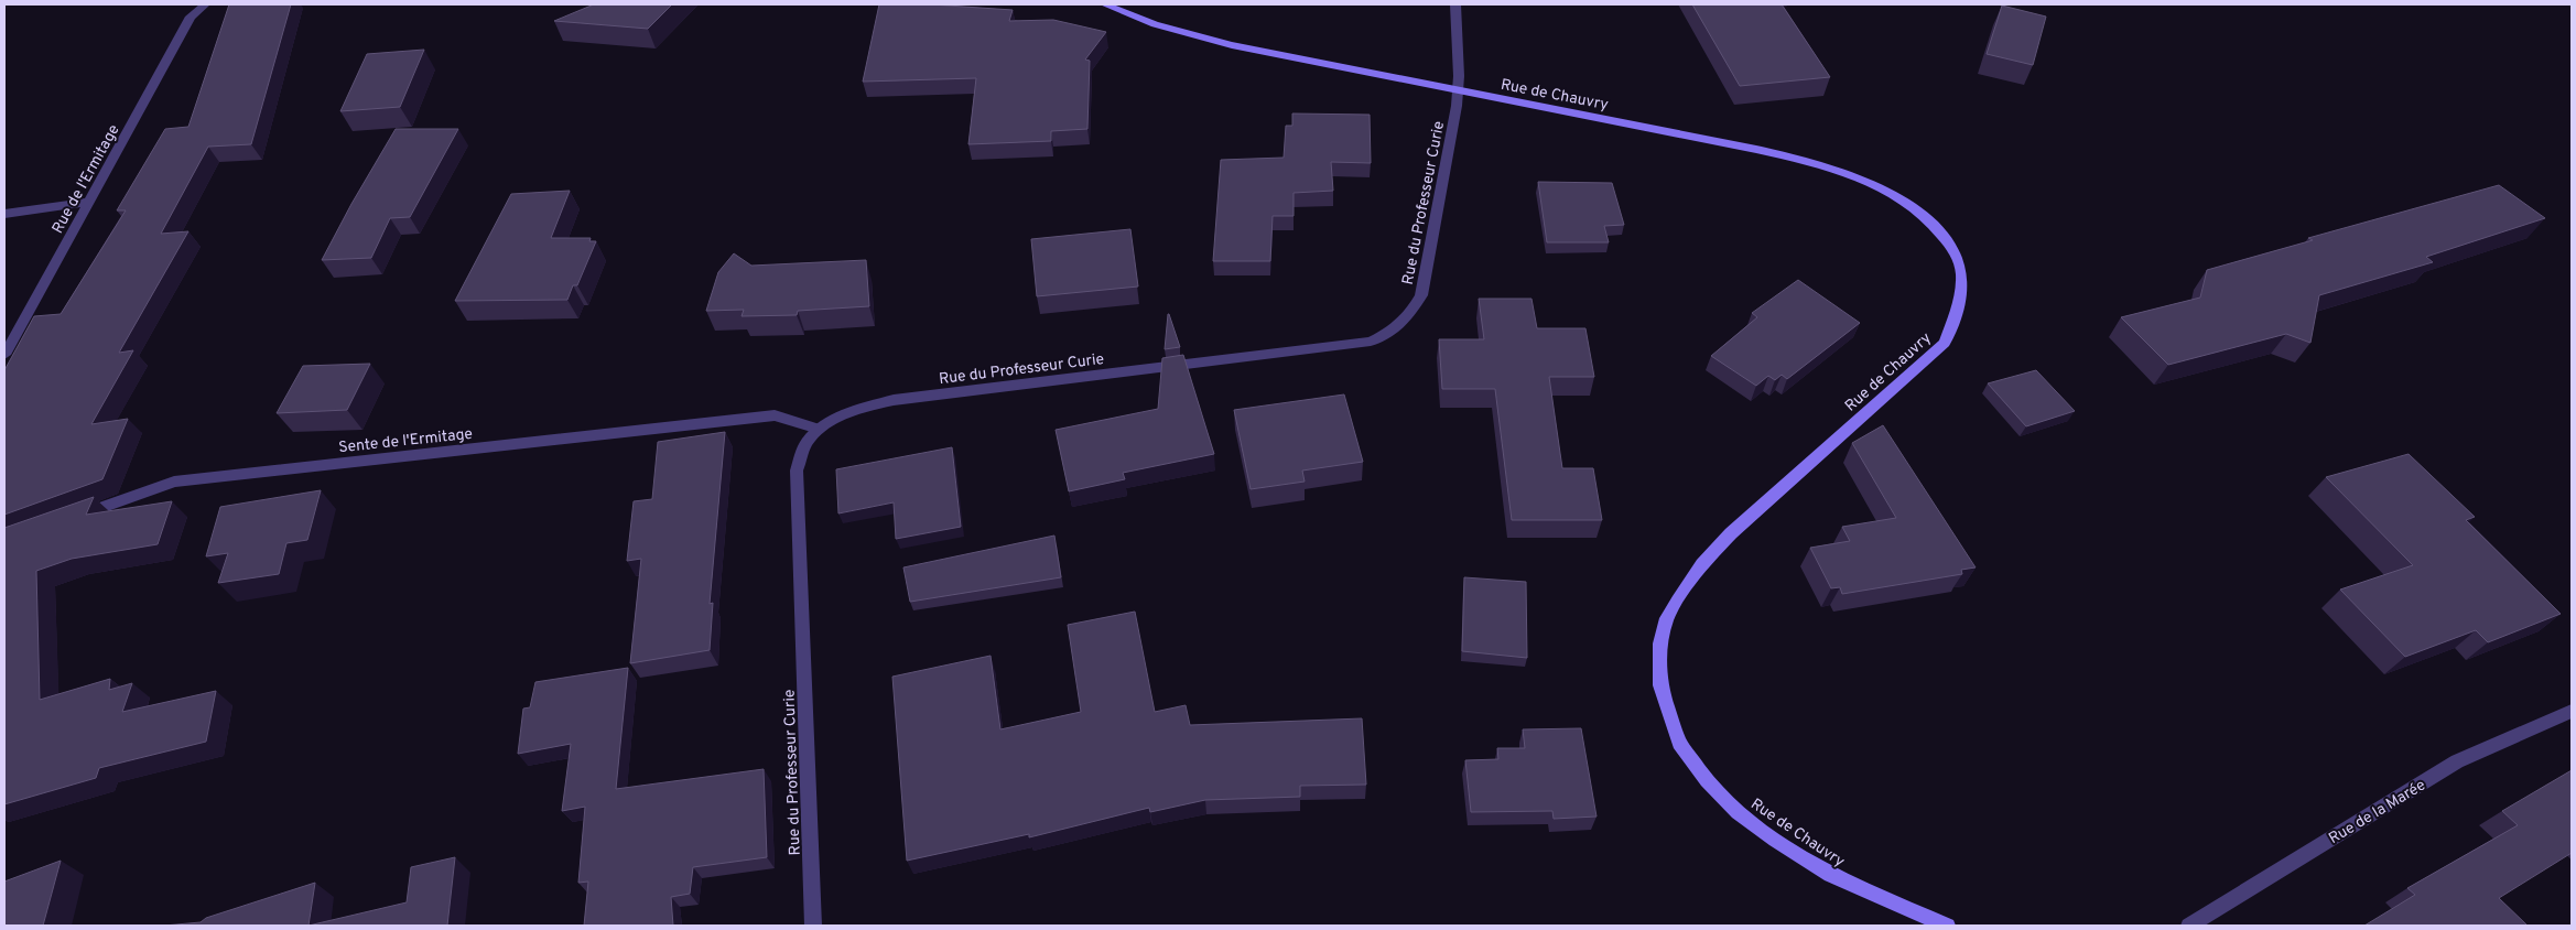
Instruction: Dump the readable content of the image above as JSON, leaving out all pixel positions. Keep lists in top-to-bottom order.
{
  "streets": {
    "street": [
      "Rue de Chauvry",
      "Rue de l'Ermitage",
      "Rue du Professeur Curie",
      "Sente de l'Ermitage",
      "Rue de la Marée"
    ]
  },
  "crossings": [
    ["Rue de Chauvry", "Rue du Professeur Curie"],
    ["Rue du Professeur Curie", "Sente de l'Ermitage"]
  ]
}
